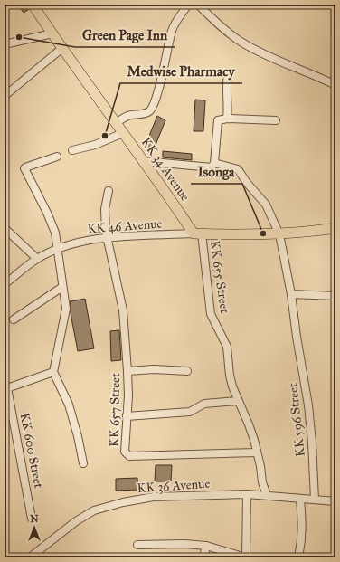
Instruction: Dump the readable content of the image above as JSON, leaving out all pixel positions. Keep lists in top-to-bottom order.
{
  "streets": {
    "main road": ["KK 34 Avenue"],
    "street": [
      "KK 46 Avenue",
      "KK 655 Street",
      "KK 657 Street",
      "KK 596 Street",
      "KK 600 Street",
      "KK 36 Avenue"
    ]
  },
  "crossings": [
    ["KK 34 Avenue", "KK 46 Avenue"],
    ["KK 34 Avenue", "KK 655 Street"],
    ["KK 46 Avenue", "KK 655 Street"],
    ["KK 46 Avenue", "KK 657 Street"],
    ["KK 655 Street", "KK 657 Street"],
    ["KK 655 Street", "KK 36 Avenue"],
    ["KK 596 Street", "KK 36 Avenue"]
  ],
  "places": ["Green Page Inn", "Medwise Pharmacy", "Isonga"],
  "north": "top"
}
